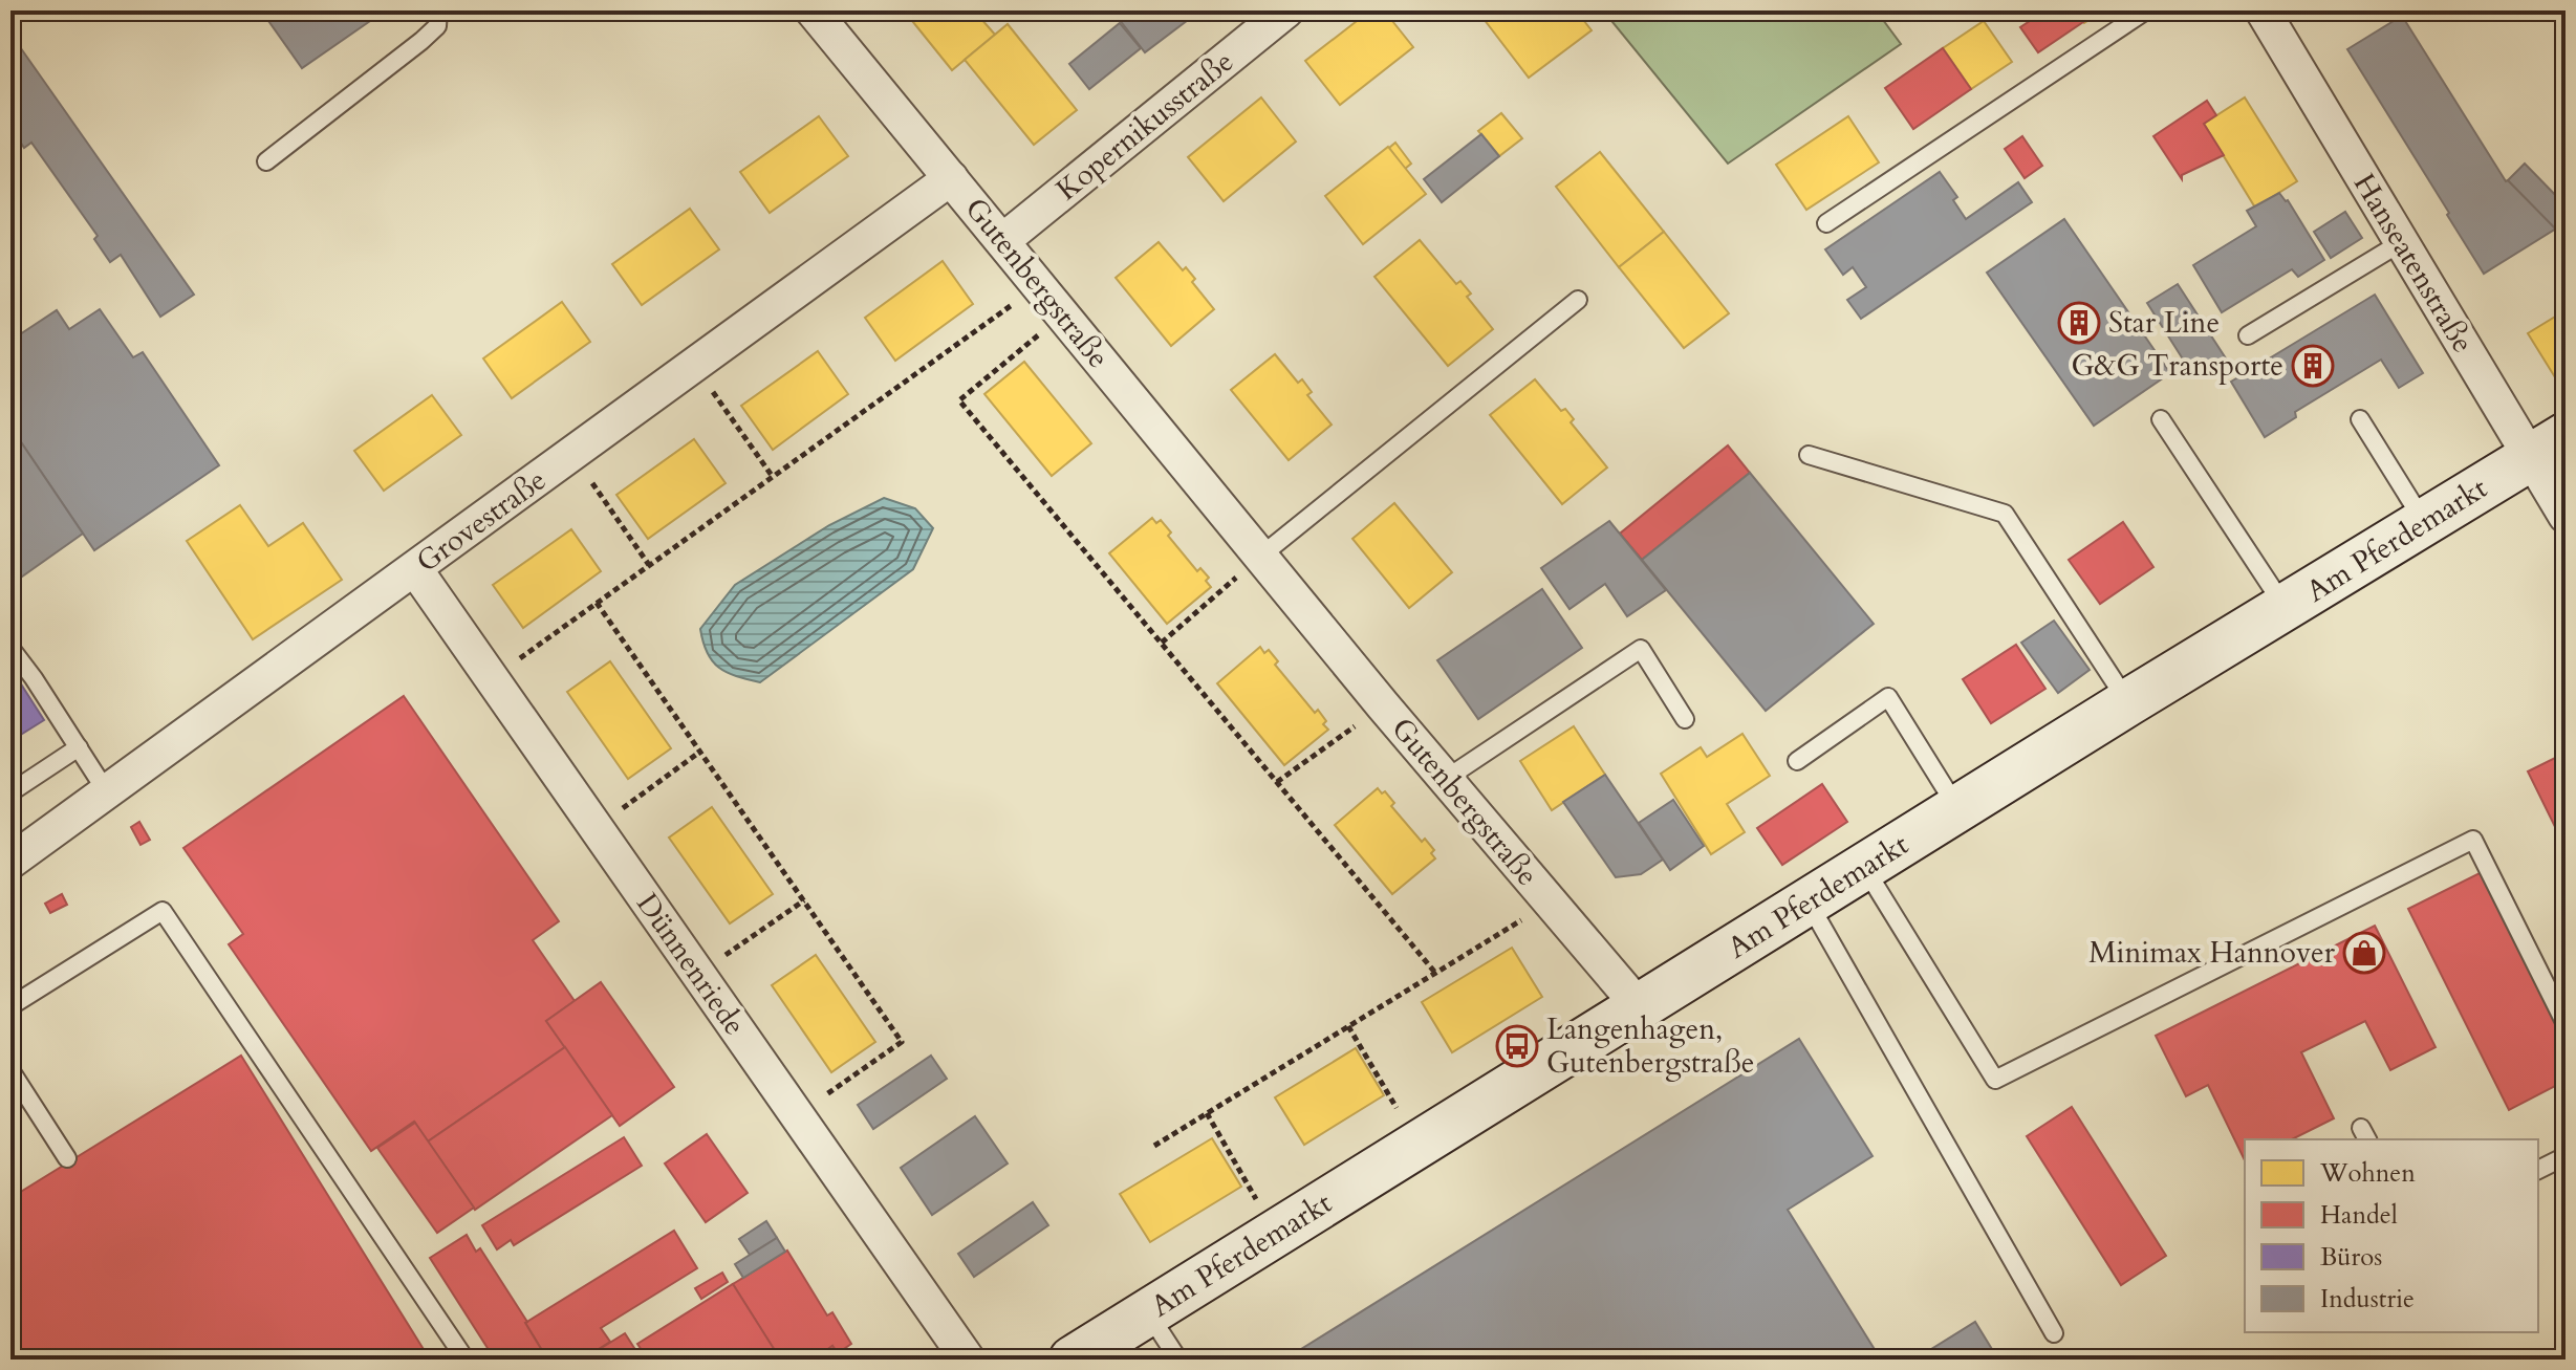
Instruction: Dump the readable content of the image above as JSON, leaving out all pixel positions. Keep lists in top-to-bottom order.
{
  "streets": {
    "street": [
      "Kopernikusstraße",
      "Hanseatenstraße",
      "Gutenbergstraße",
      "Grovestraße",
      "Am Pferdemarkt",
      "Dünnenriede"
    ]
  },
  "crossings": [
    ["Kopernikusstraße", "Gutenbergstraße"],
    ["Hanseatenstraße", "Am Pferdemarkt"],
    ["Gutenbergstraße", "Grovestraße"],
    ["Gutenbergstraße", "Am Pferdemarkt"],
    ["Grovestraße", "Dünnenriede"]
  ],
  "places": {
    "building": ["Star Line", "G&G Transporte"],
    "shop": ["Minimax Hannover"],
    "bus stop": ["Langenhagen, Gutenbergstraße"]
  },
  "legend": [
    "Wohnen",
    "Handel",
    "Büros",
    "Industrie"
  ]
}
